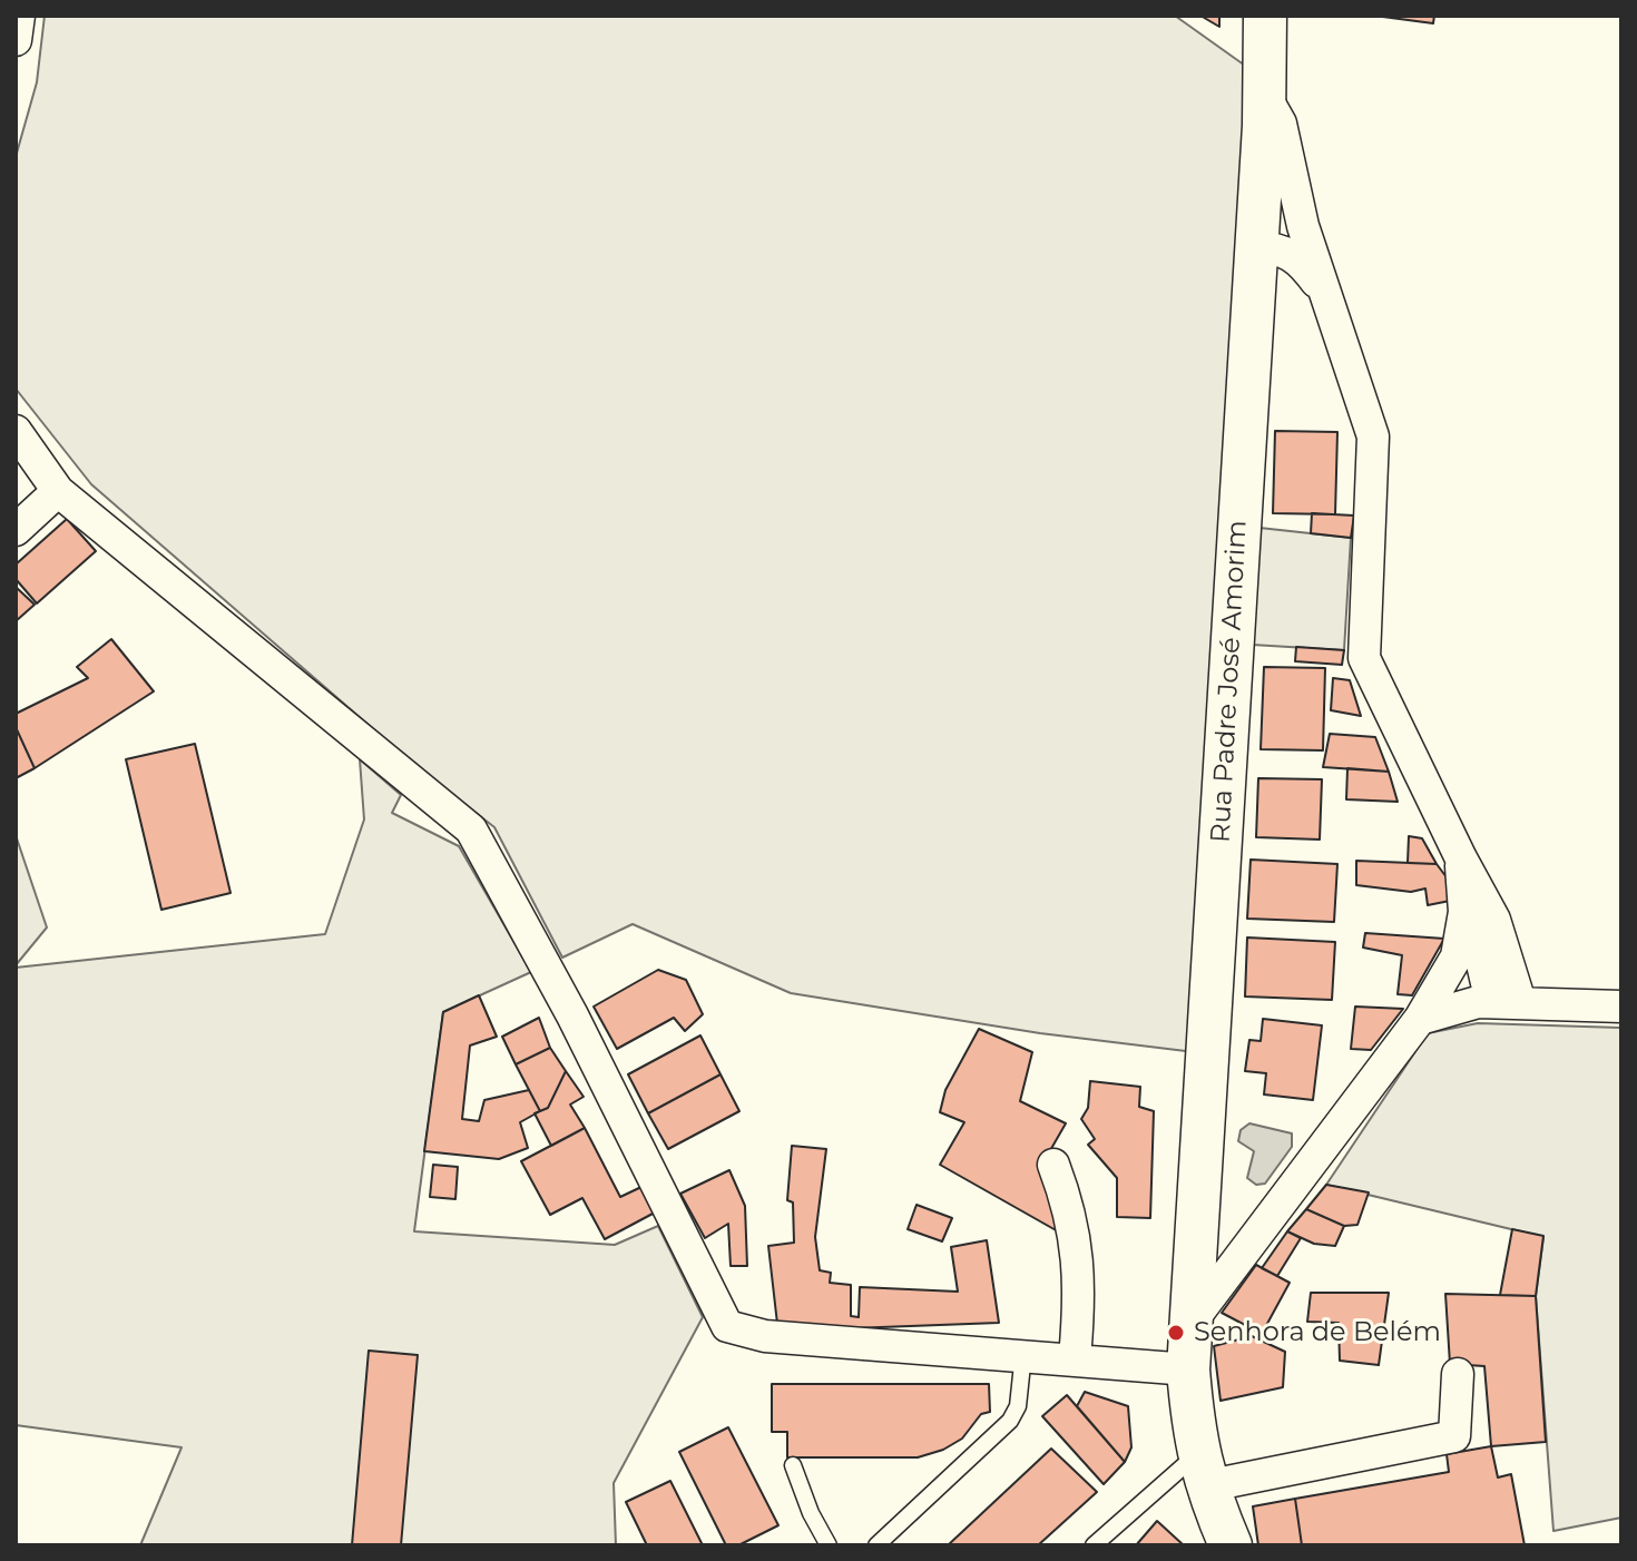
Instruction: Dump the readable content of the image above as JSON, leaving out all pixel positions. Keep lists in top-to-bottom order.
{
  "streets": {
    "street": ["Rua Padre José Amorim"]
  },
  "places": ["Senhora de Belém"]
}
